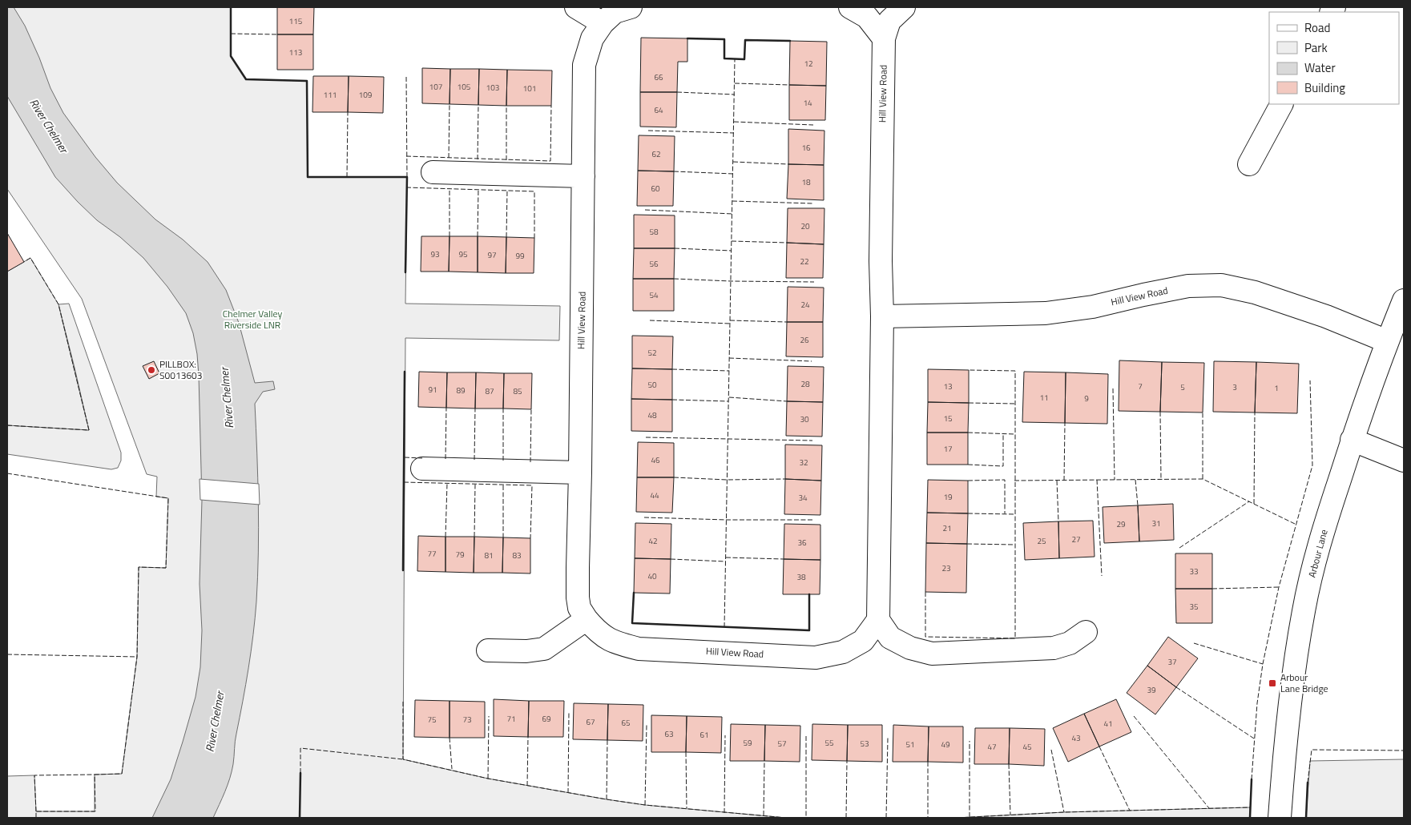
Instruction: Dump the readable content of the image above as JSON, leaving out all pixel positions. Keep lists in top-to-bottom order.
{
  "streets": {
    "street": ["Hill View Road", "Arbour Lane"]
  },
  "crossings": [
    ["Hill View Road", "Arbour Lane"]
  ],
  "water": ["River Chelmer"],
  "parks": ["Chelmer Valley Riverside LNR"],
  "places": {
    "other": ["PILLBOX: S0013603"],
    "transit": ["Arbour Lane Bridge"]
  },
  "house_numbers": [
    "115",
    "113",
    "12",
    "66",
    "107",
    "105",
    "103",
    "101",
    "111",
    "109",
    "14",
    "64",
    "16",
    "62",
    "18",
    "60",
    "20",
    "58",
    "93",
    "95",
    "97",
    "99",
    "22",
    "56",
    "54",
    "24",
    "26",
    "52",
    "28",
    "50",
    "13",
    "7",
    "5",
    "3",
    "1",
    "91",
    "89",
    "87",
    "85",
    "11",
    "9",
    "48",
    "15",
    "30",
    "17",
    "46",
    "32",
    "44",
    "19",
    "34",
    "31",
    "29",
    "21",
    "27",
    "42",
    "25",
    "36",
    "77",
    "79",
    "81",
    "83",
    "23",
    "33",
    "40",
    "38",
    "35",
    "37",
    "39",
    "71",
    "69",
    "75",
    "73",
    "67",
    "65",
    "41",
    "63",
    "61",
    "43",
    "59",
    "55",
    "57",
    "53",
    "51",
    "49",
    "47",
    "45"
  ],
  "legend": [
    "Road",
    "Park",
    "Water",
    "Building"
  ]
}
